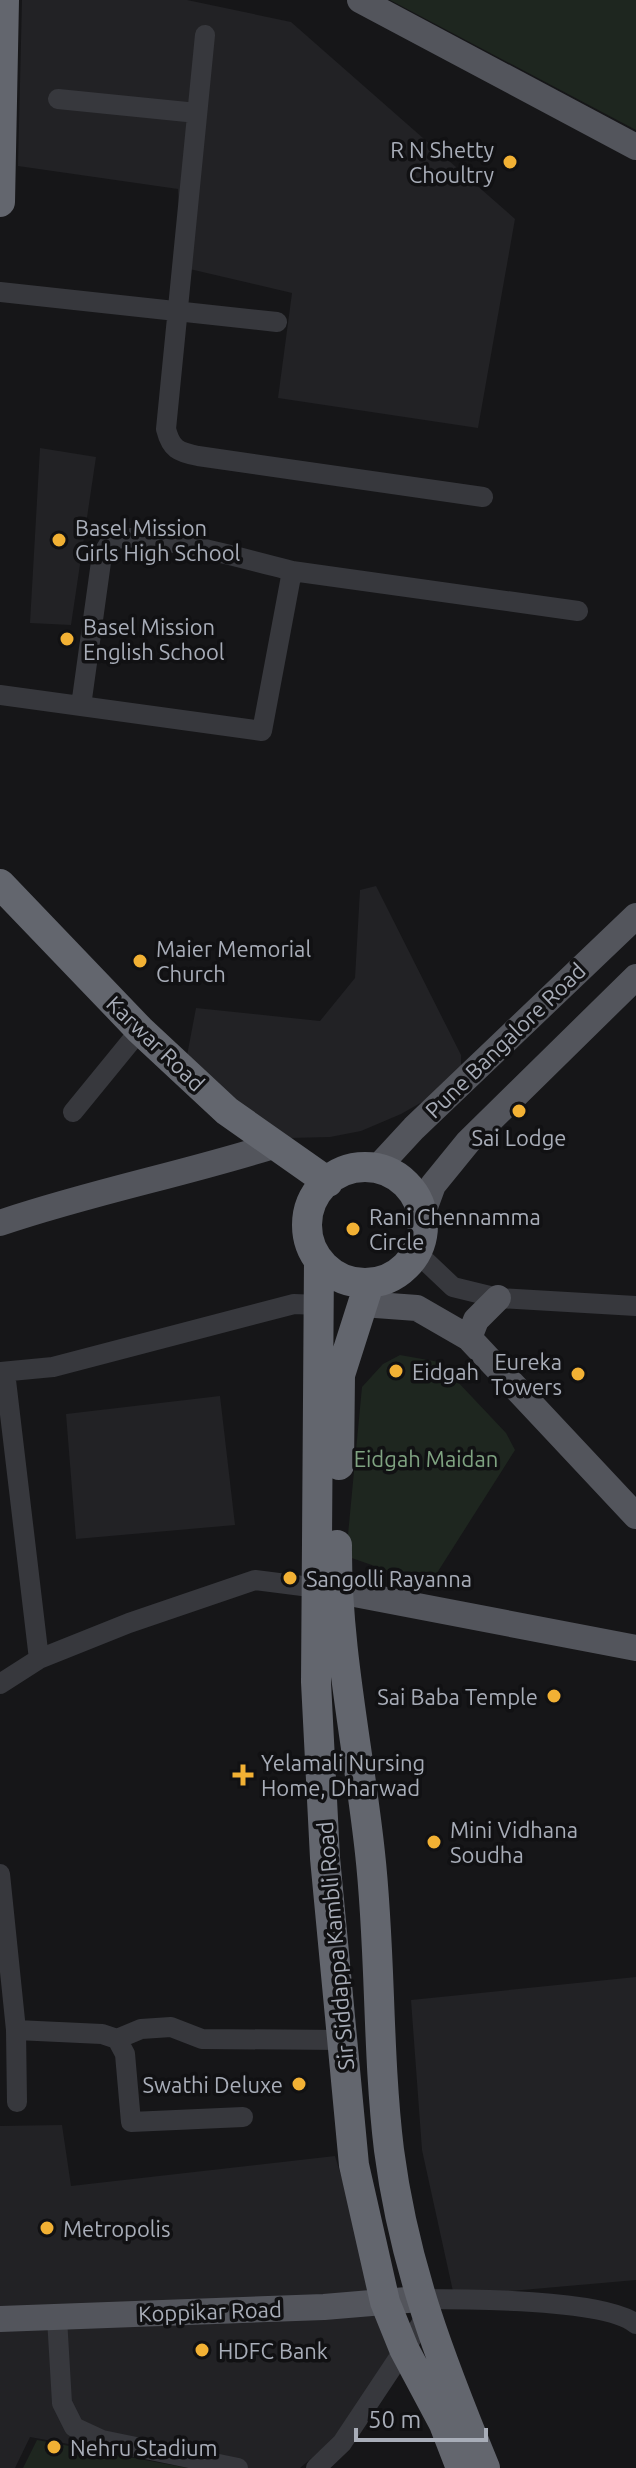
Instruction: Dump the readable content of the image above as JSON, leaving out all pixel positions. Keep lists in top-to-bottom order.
{
  "streets": {
    "highway": ["Karwar Road", "Sir Siddappa Kambli Road"],
    "main road": ["Pune Bangalore Road", "Koppikar Road"]
  },
  "crossings": [
    ["Pune Bangalore Road", "Karwar Road"],
    ["Pune Bangalore Road", "Sir Siddappa Kambli Road"],
    ["Karwar Road", "Sir Siddappa Kambli Road"],
    ["Sir Siddappa Kambli Road", "Koppikar Road"]
  ],
  "parks": ["Eidgah Maidan"],
  "places": {
    "other": [
      "R N Shetty Choultry",
      "Basel Mission Girls High School",
      "Basel Mission English School",
      "Maier Memorial Church",
      "Sai Lodge",
      "Rani Chennamma Circle",
      "Eidgah",
      "Eureka Towers",
      "Sangolli Rayanna",
      "Sai Baba Temple",
      "Mini Vidhana Soudha",
      "Swathi Deluxe",
      "Metropolis",
      "HDFC Bank",
      "Nehru Stadium"
    ],
    "health": ["Yelamali Nursing Home, Dharwad"]
  },
  "scale_bar": "50 m"
}
